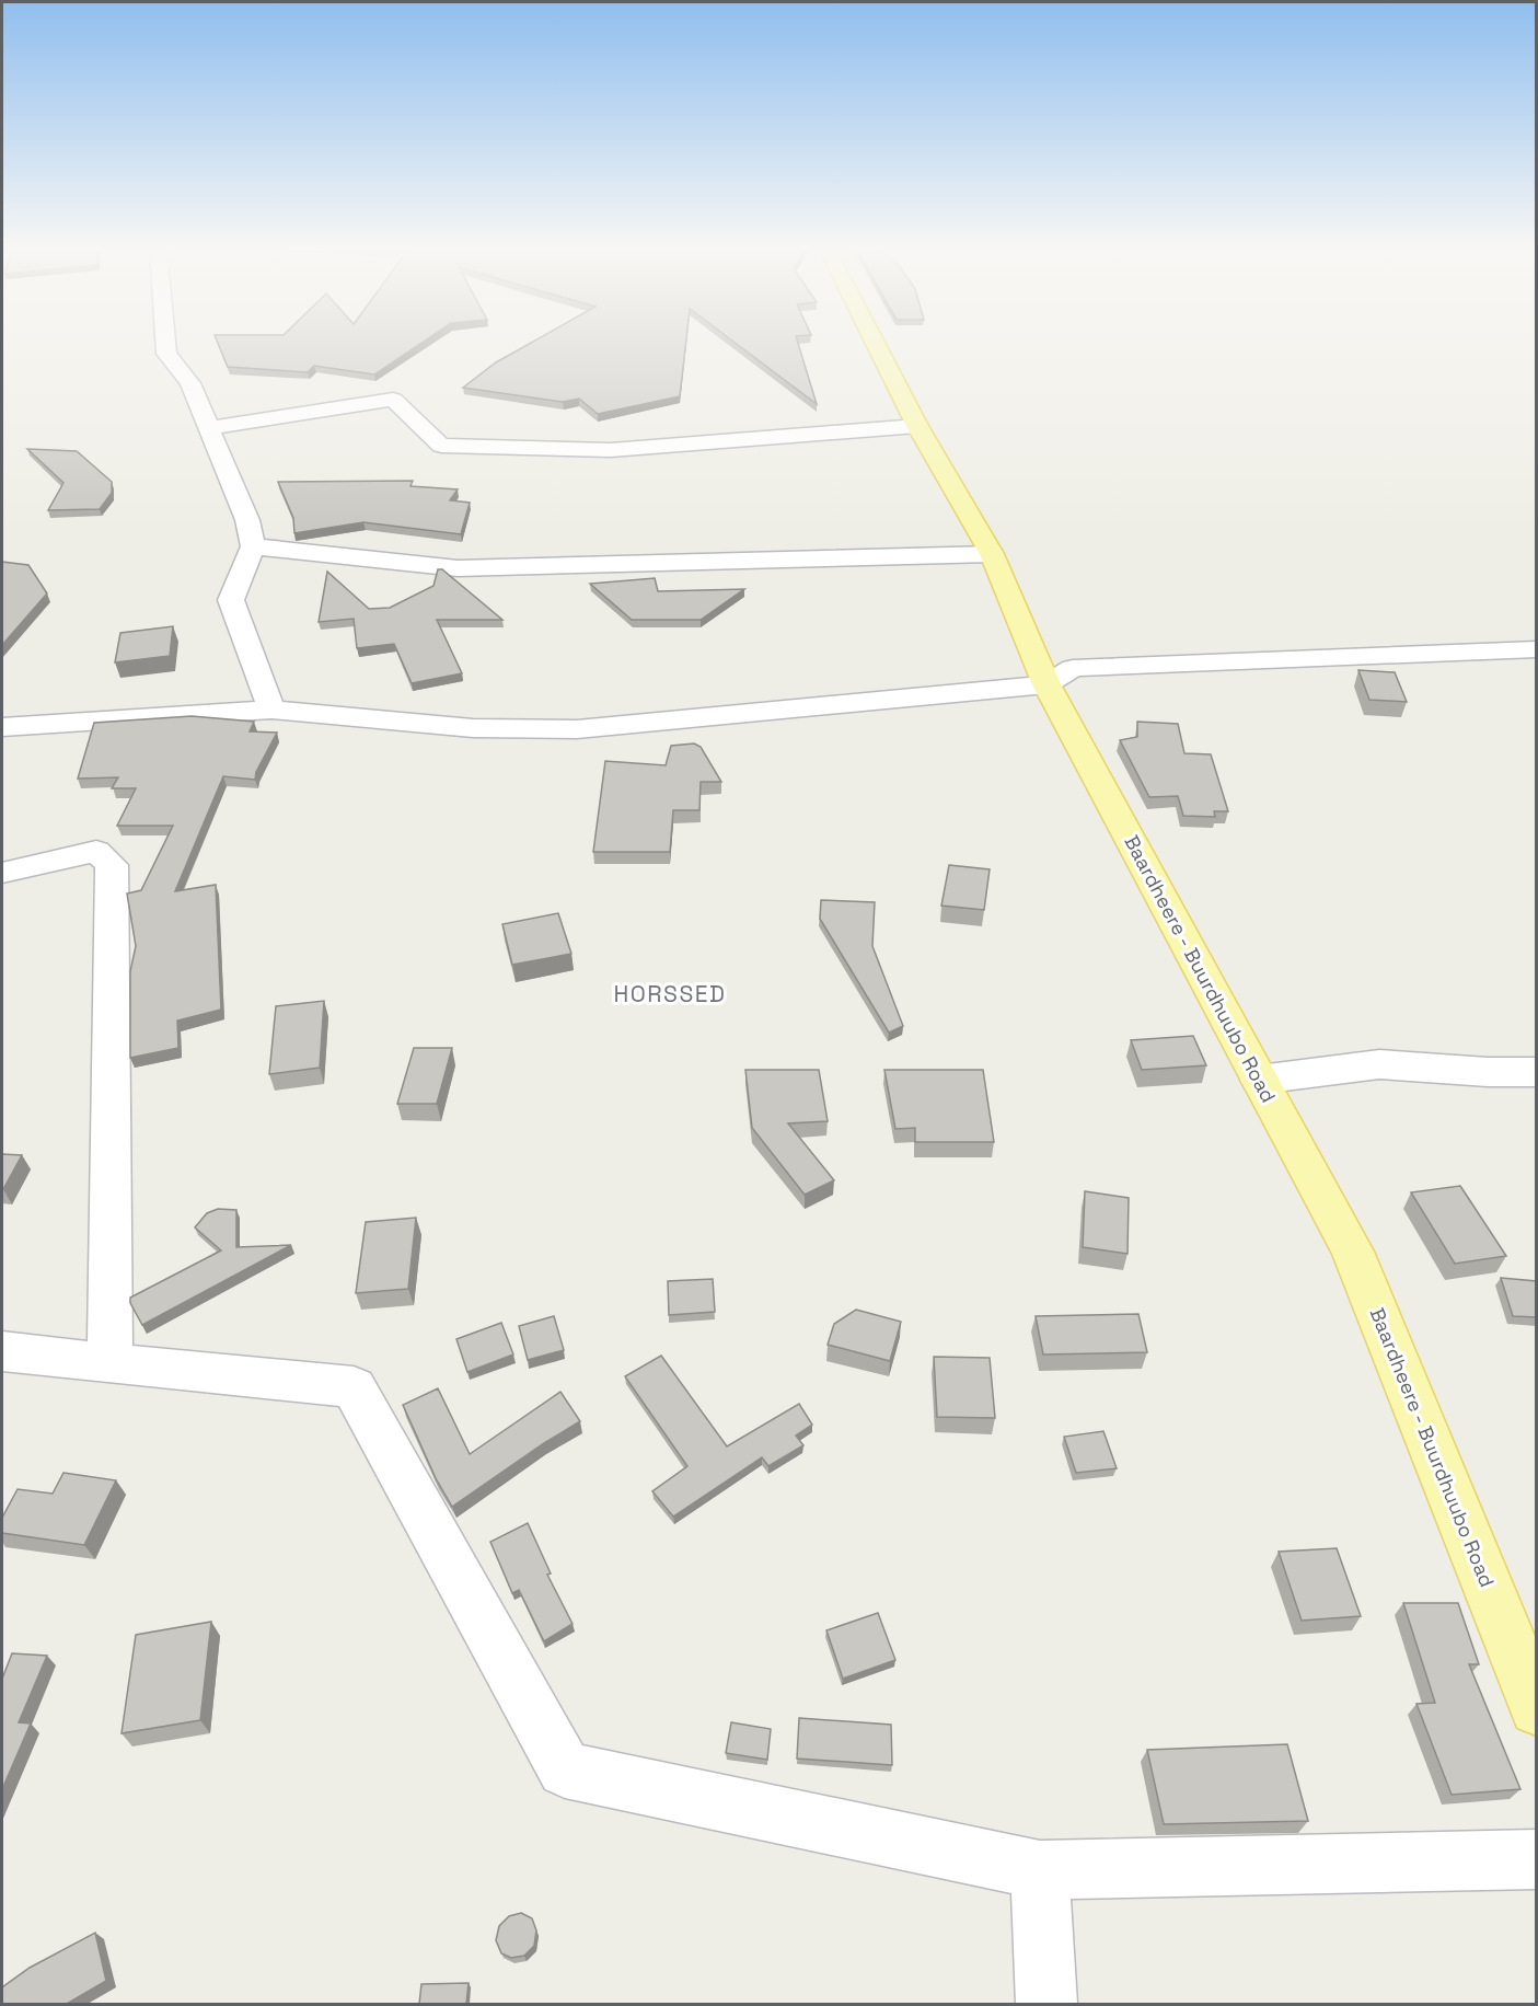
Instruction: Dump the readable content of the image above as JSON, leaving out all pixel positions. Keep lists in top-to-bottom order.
{
  "streets": {
    "main road": ["Baardheere - Buurdhuubo Road"]
  },
  "districts": ["HORSSED"]
}
